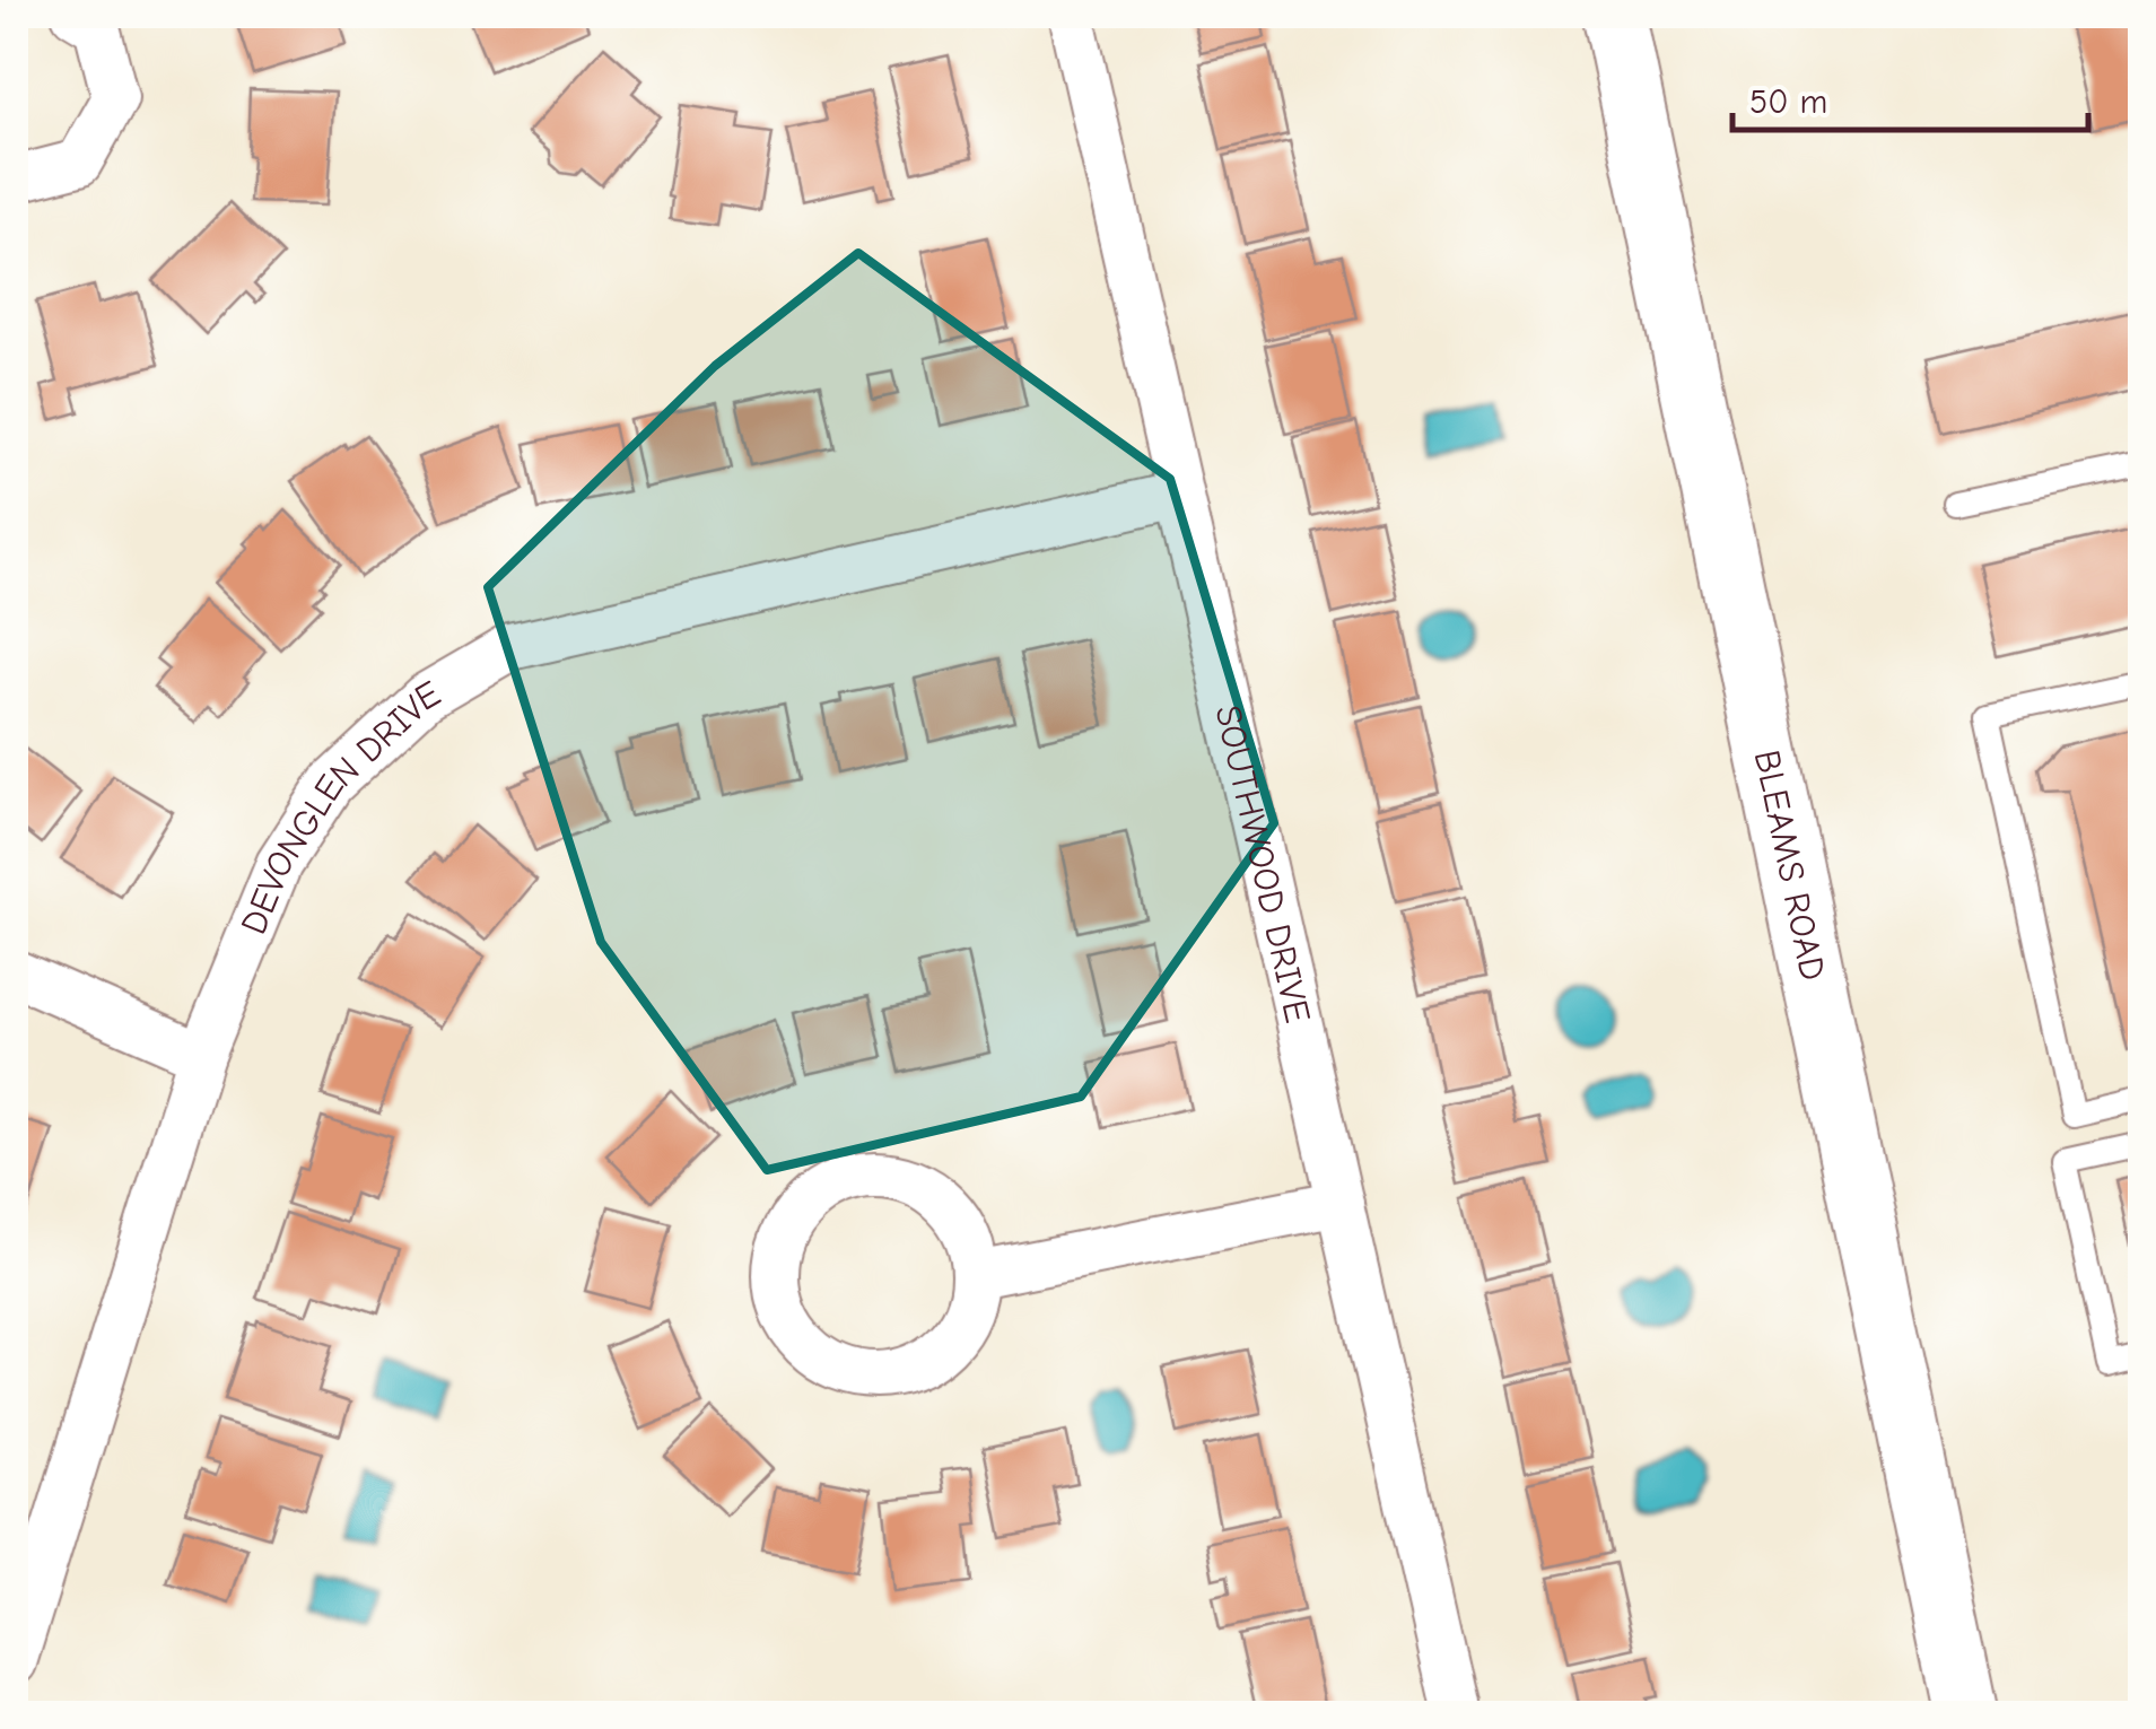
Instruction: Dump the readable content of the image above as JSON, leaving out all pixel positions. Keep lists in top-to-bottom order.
{
  "streets": {
    "main road": ["BLEAMS ROAD"],
    "street": ["DEVONGLEN DRIVE", "SOUTHWOOD DRIVE"]
  },
  "crossings": [
    ["DEVONGLEN DRIVE", "SOUTHWOOD DRIVE"]
  ],
  "scale_bar": "50 m"
}
